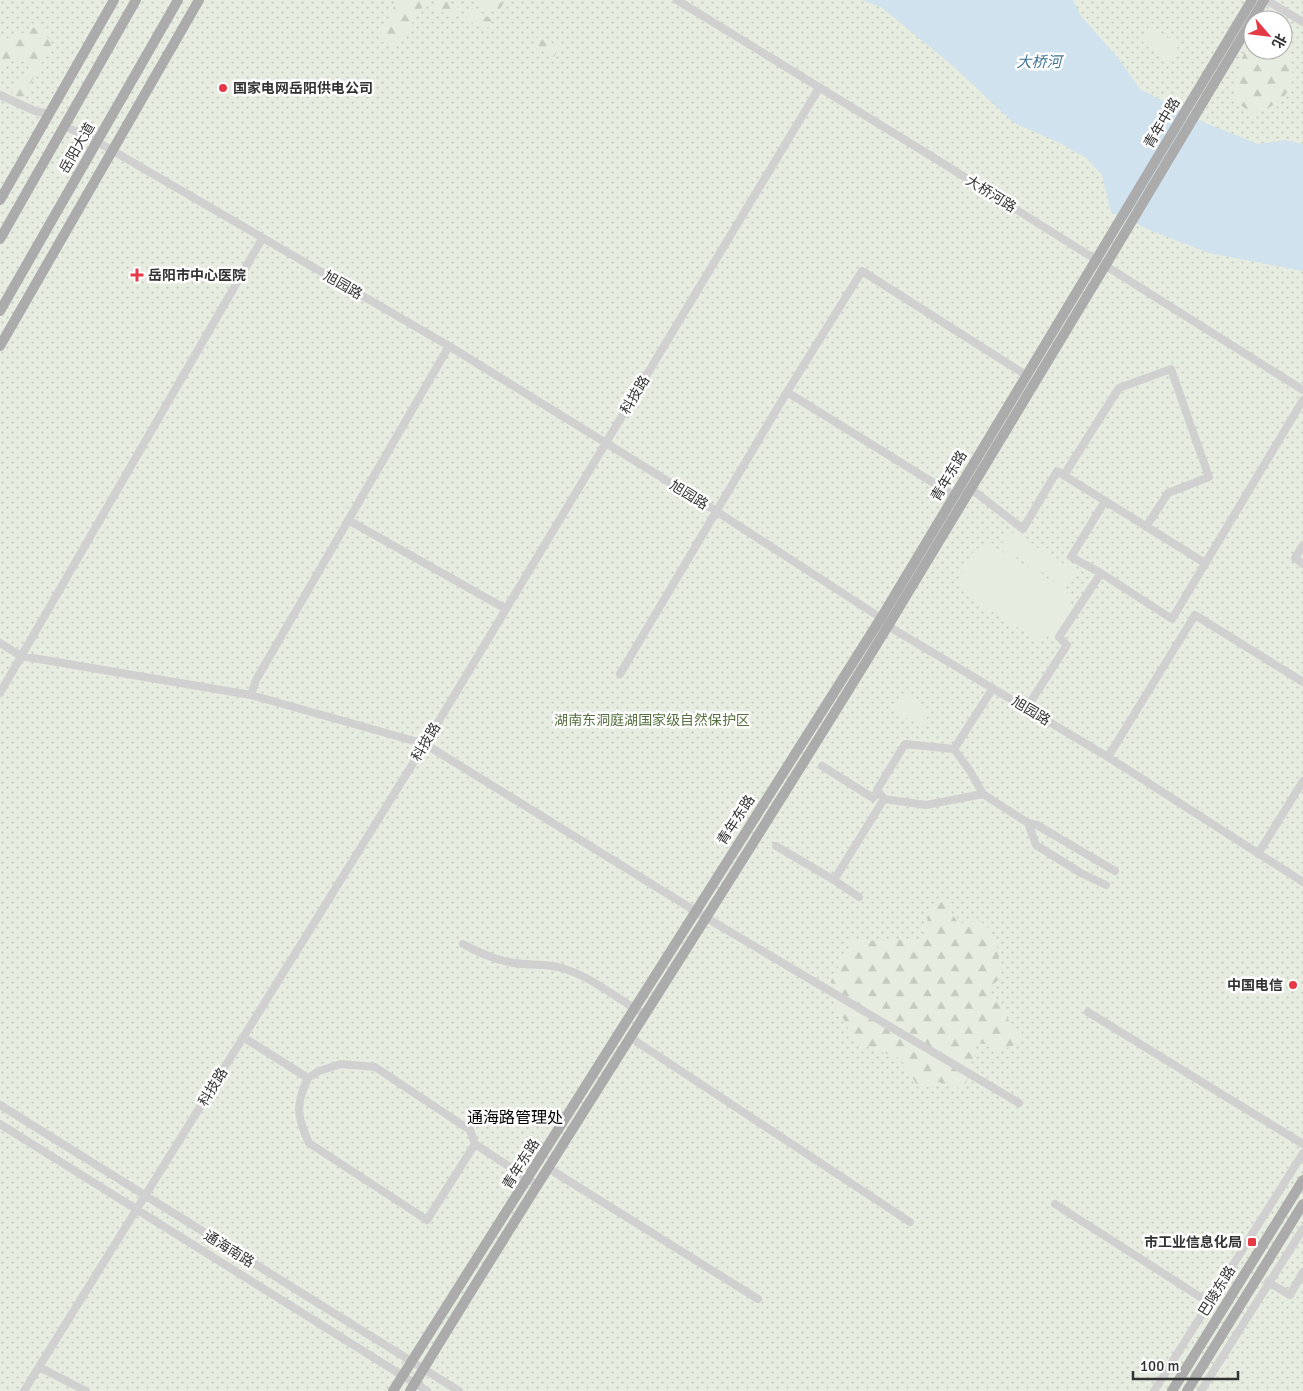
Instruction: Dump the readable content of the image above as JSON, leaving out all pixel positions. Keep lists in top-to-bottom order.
{
  "streets": {
    "main road": [
      "青年中路",
      "岳阳大道",
      "青年东路",
      "巴陵东路"
    ],
    "street": [
      "大桥河路",
      "旭园路",
      "科技路",
      "通海南路"
    ]
  },
  "crossings": [
    ["青年中路", "大桥河路"],
    ["青年中路", "青年东路"],
    ["岳阳大道", "旭园路"],
    ["大桥河路", "科技路"],
    ["大桥河路", "青年东路"],
    ["旭园路", "科技路"],
    ["旭园路", "青年东路"],
    ["科技路", "通海南路"],
    ["青年东路", "通海南路"]
  ],
  "districts": ["通海路管理处"],
  "water": ["大桥河"],
  "parks": ["湖南东洞庭湖国家级自然保护区"],
  "places": {
    "other": ["国家电网岳阳供电公司", "中国电信"],
    "health": ["岳阳市中心医院"],
    "transit": ["市工业信息化局"]
  },
  "scale_bar": "100 m",
  "north": "bottom right"
}
